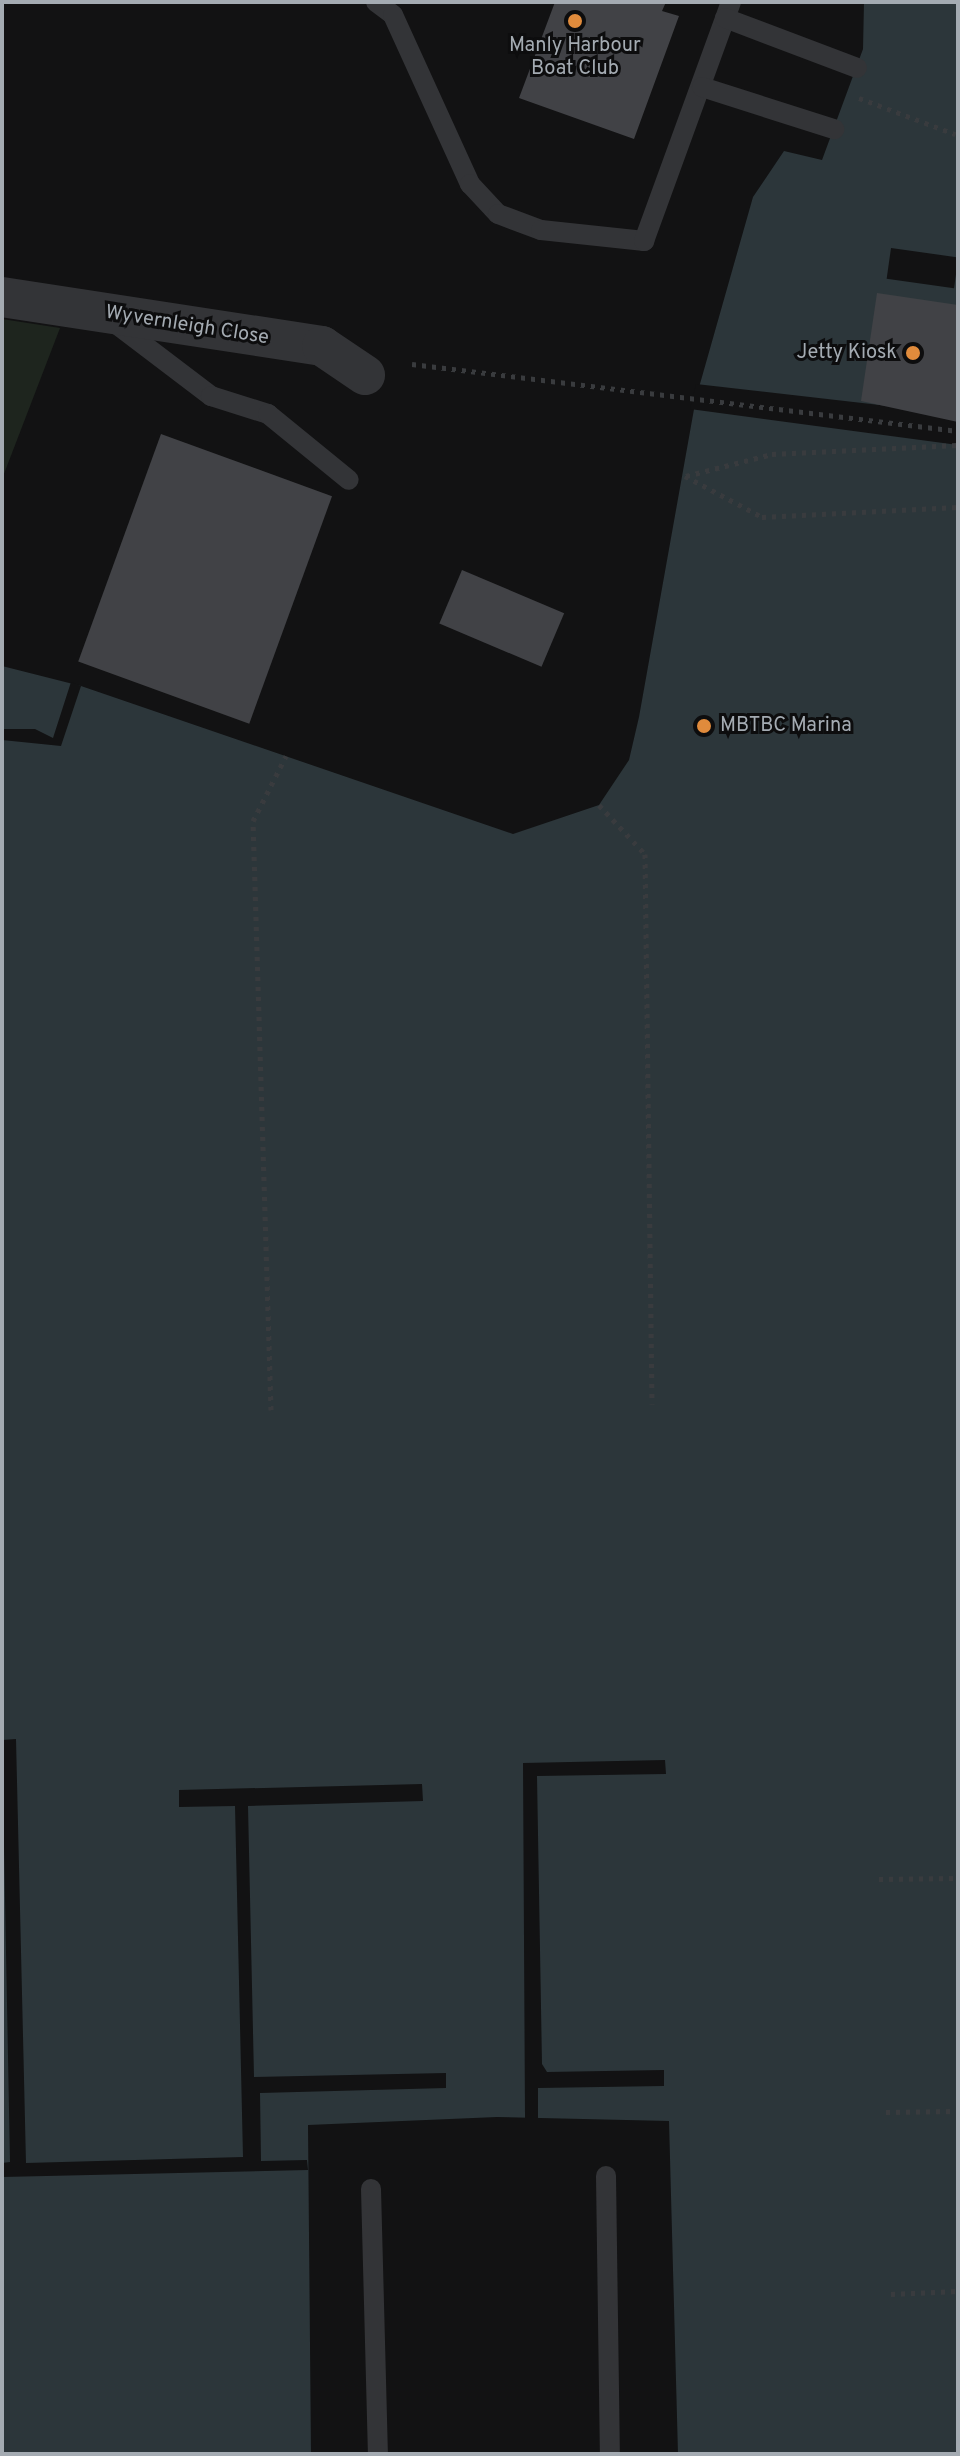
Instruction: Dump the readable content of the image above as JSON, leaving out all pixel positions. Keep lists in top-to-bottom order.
{
  "streets": {
    "street": ["Wyvernleigh Close"]
  },
  "places": ["Manly Harbour Boat Club", "Jetty Kiosk", "MBTBC Marina"]
}
